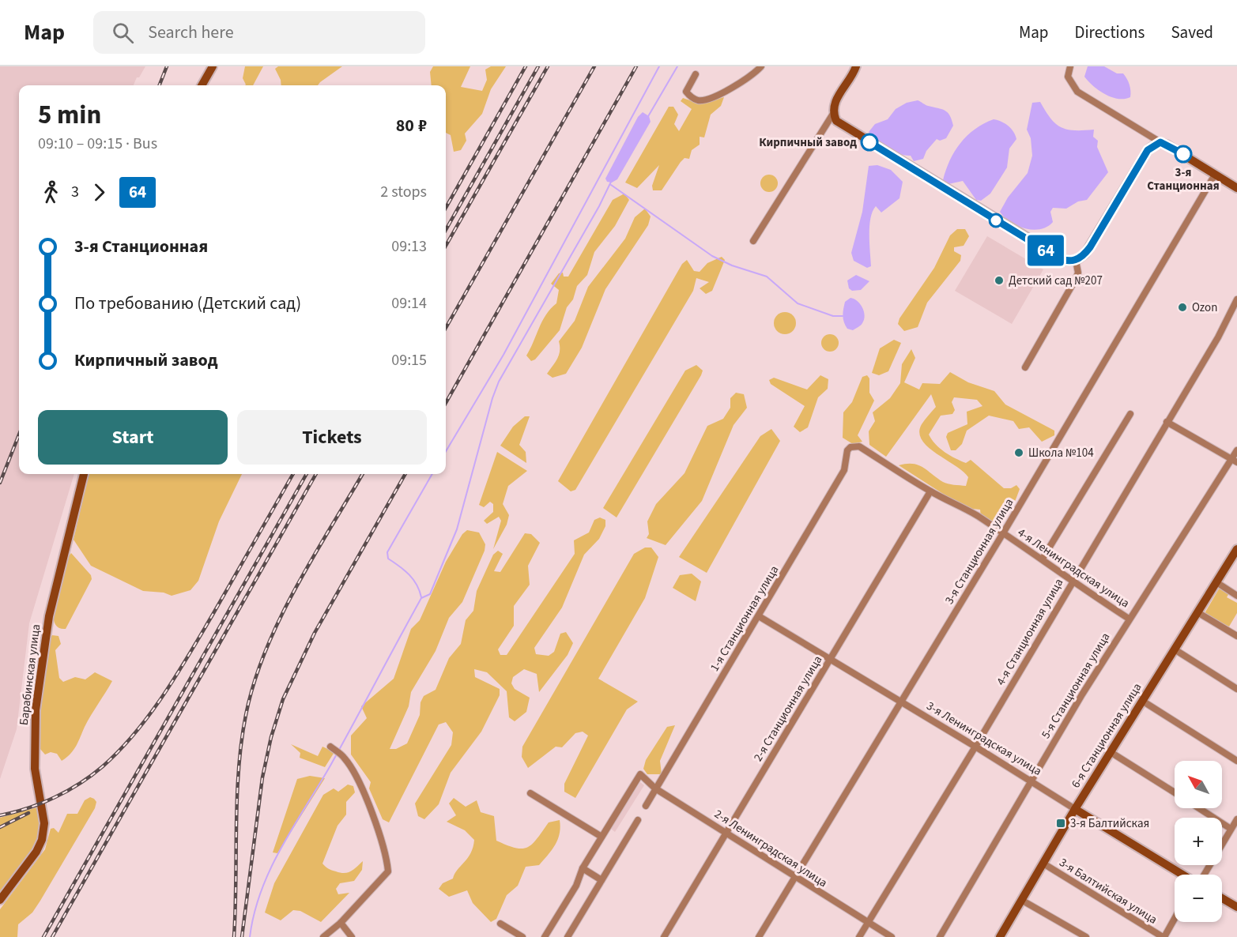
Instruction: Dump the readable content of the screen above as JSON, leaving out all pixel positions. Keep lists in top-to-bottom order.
{
  "streets": {
    "main road": ["Барабинская улица", "6-я Станционная улица", "3-я Ленинградская улица"],
    "street": [
      "3-я Станционная улица",
      "4-я Ленинградская улица",
      "1-я Станционная улица",
      "4-я Станционная улица",
      "5-я Станционная улица",
      "2-я Станционная улица",
      "2-я Ленинградская улица",
      "3-я Балтийская улица"
    ]
  },
  "crossings": [
    ["3-я Станционная улица", "4-я Ленинградская улица"],
    ["3-я Станционная улица", "3-я Ленинградская улица"],
    ["3-я Станционная улица", "2-я Ленинградская улица"],
    ["4-я Ленинградская улица", "1-я Станционная улица"],
    ["4-я Ленинградская улица", "4-я Станционная улица"],
    ["4-я Ленинградская улица", "5-я Станционная улица"],
    ["4-я Ленинградская улица", "2-я Станционная улица"],
    ["1-я Станционная улица", "3-я Ленинградская улица"],
    ["1-я Станционная улица", "2-я Ленинградская улица"],
    ["4-я Станционная улица", "3-я Ленинградская улица"],
    ["4-я Станционная улица", "2-я Ленинградская улица"],
    ["5-я Станционная улица", "3-я Ленинградская улица"],
    ["2-я Станционная улица", "3-я Ленинградская улица"],
    ["2-я Станционная улица", "2-я Ленинградская улица"],
    ["6-я Станционная улица", "3-я Ленинградская улица"],
    ["6-я Станционная улица", "3-я Балтийская улица"]
  ],
  "places": {
    "other": [
      "Кирпичный завод",
      "3-я Станционная",
      "Детский сад №207",
      "Ozon",
      "Школа №104"
    ],
    "transit": ["3-я Балтийская"]
  },
  "lines": ["bus line 64"],
  "north": "top left",
  "page": {
    "header": "Map",
    "search": "Search here",
    "nav": ["Map", "Directions", "Saved"],
    "on_map": "64",
    "heading": ["5 min", "09:10 – 09:15 · Bus", "80 ₽"],
    "legs": ["3", "64", "2 stops"],
    "list": [
      {
        "name": "3-я Станционная",
        "value": "09:13"
      },
      {
        "name": "По требованию (Детский сад)",
        "value": "09:14"
      },
      {
        "name": "Кирпичный завод",
        "value": "09:15"
      }
    ],
    "buttons": ["Start", "Tickets"],
    "map_buttons": ["+", "−"]
  }
}
